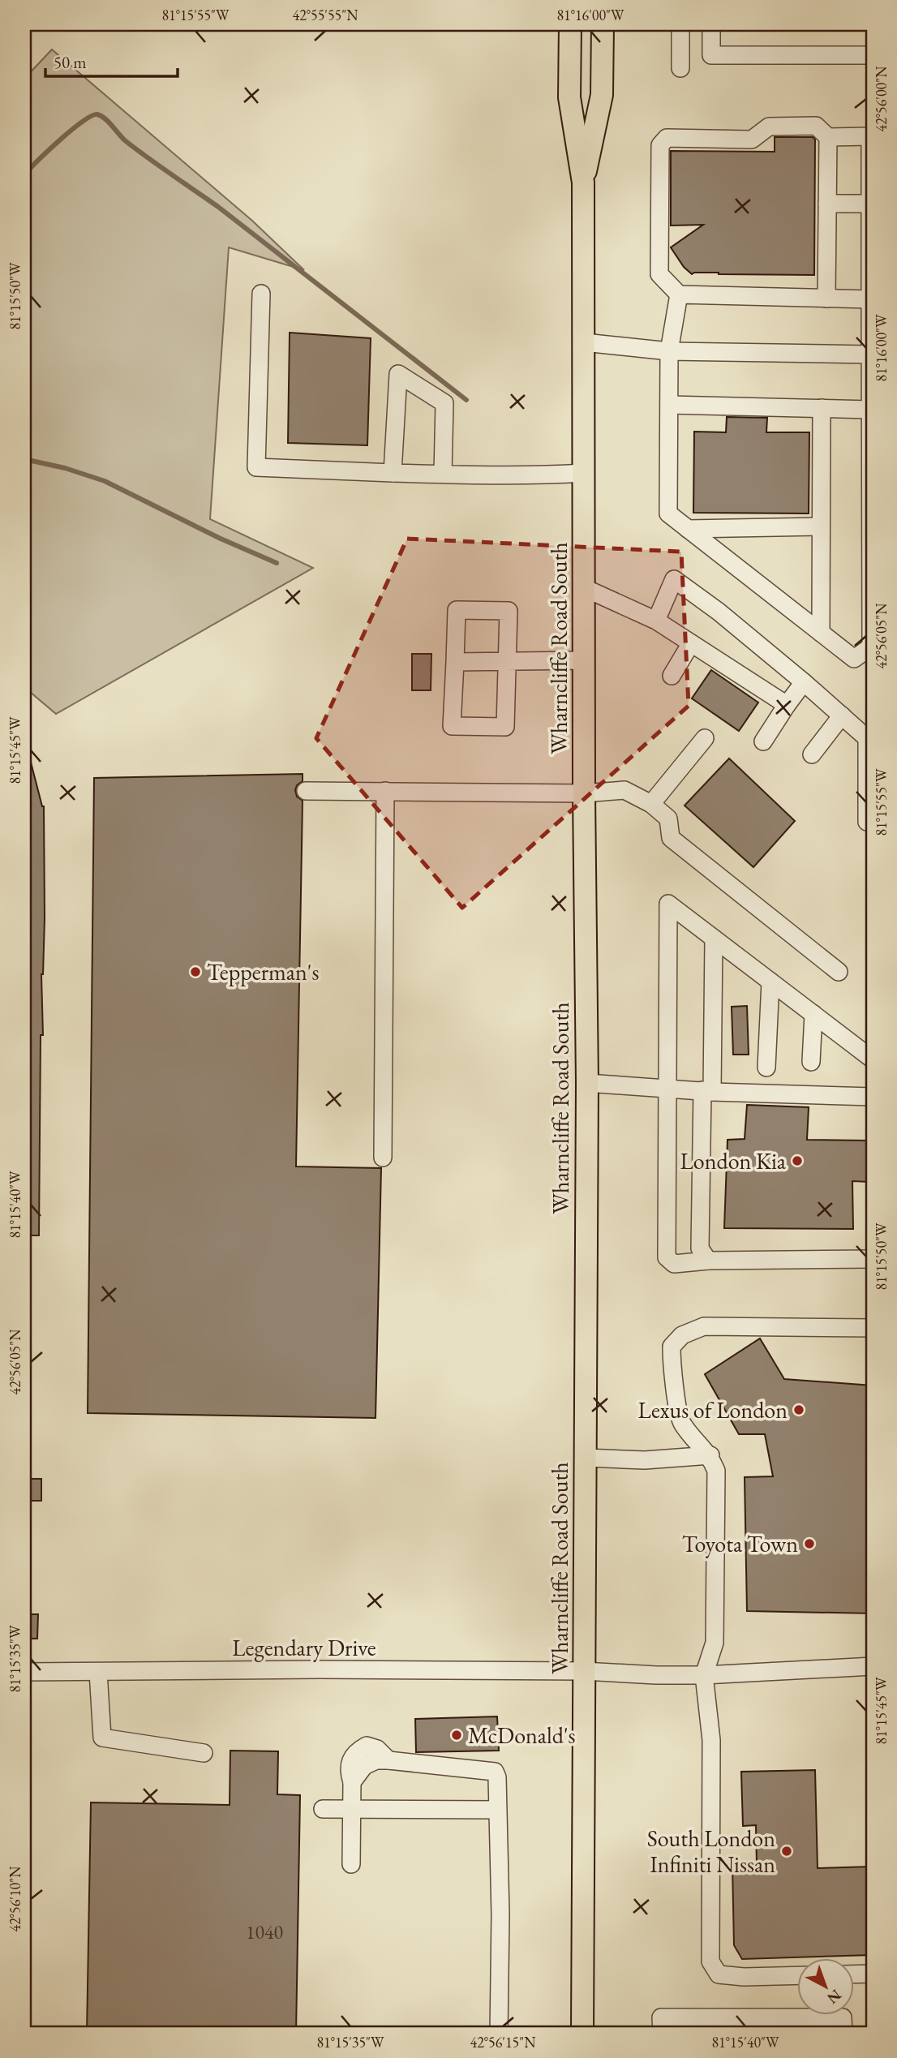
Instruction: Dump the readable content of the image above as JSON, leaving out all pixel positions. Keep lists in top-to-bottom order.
{
  "streets": {
    "main road": ["Wharncliffe Road South"],
    "street": ["Legendary Drive"]
  },
  "crossings": [
    ["Wharncliffe Road South", "Legendary Drive"]
  ],
  "places": [
    "Tepperman's",
    "London Kia",
    "Lexus of London",
    "Toyota Town",
    "McDonald's",
    "South London Infiniti Nissan"
  ],
  "house_numbers": ["1040"],
  "scale_bar": "50 m",
  "north": "bottom right",
  "coordinates": [
    "81°15'55\"W",
    "42°55'55\"N",
    "81°16'00\"W",
    "42°56'00\"N",
    "81°15'50\"W",
    "42°56'05\"N",
    "81°15'45\"W",
    "81°15'40\"W",
    "81°15'35\"W",
    "42°56'10\"N",
    "42°56'15\"N"
  ]
}
